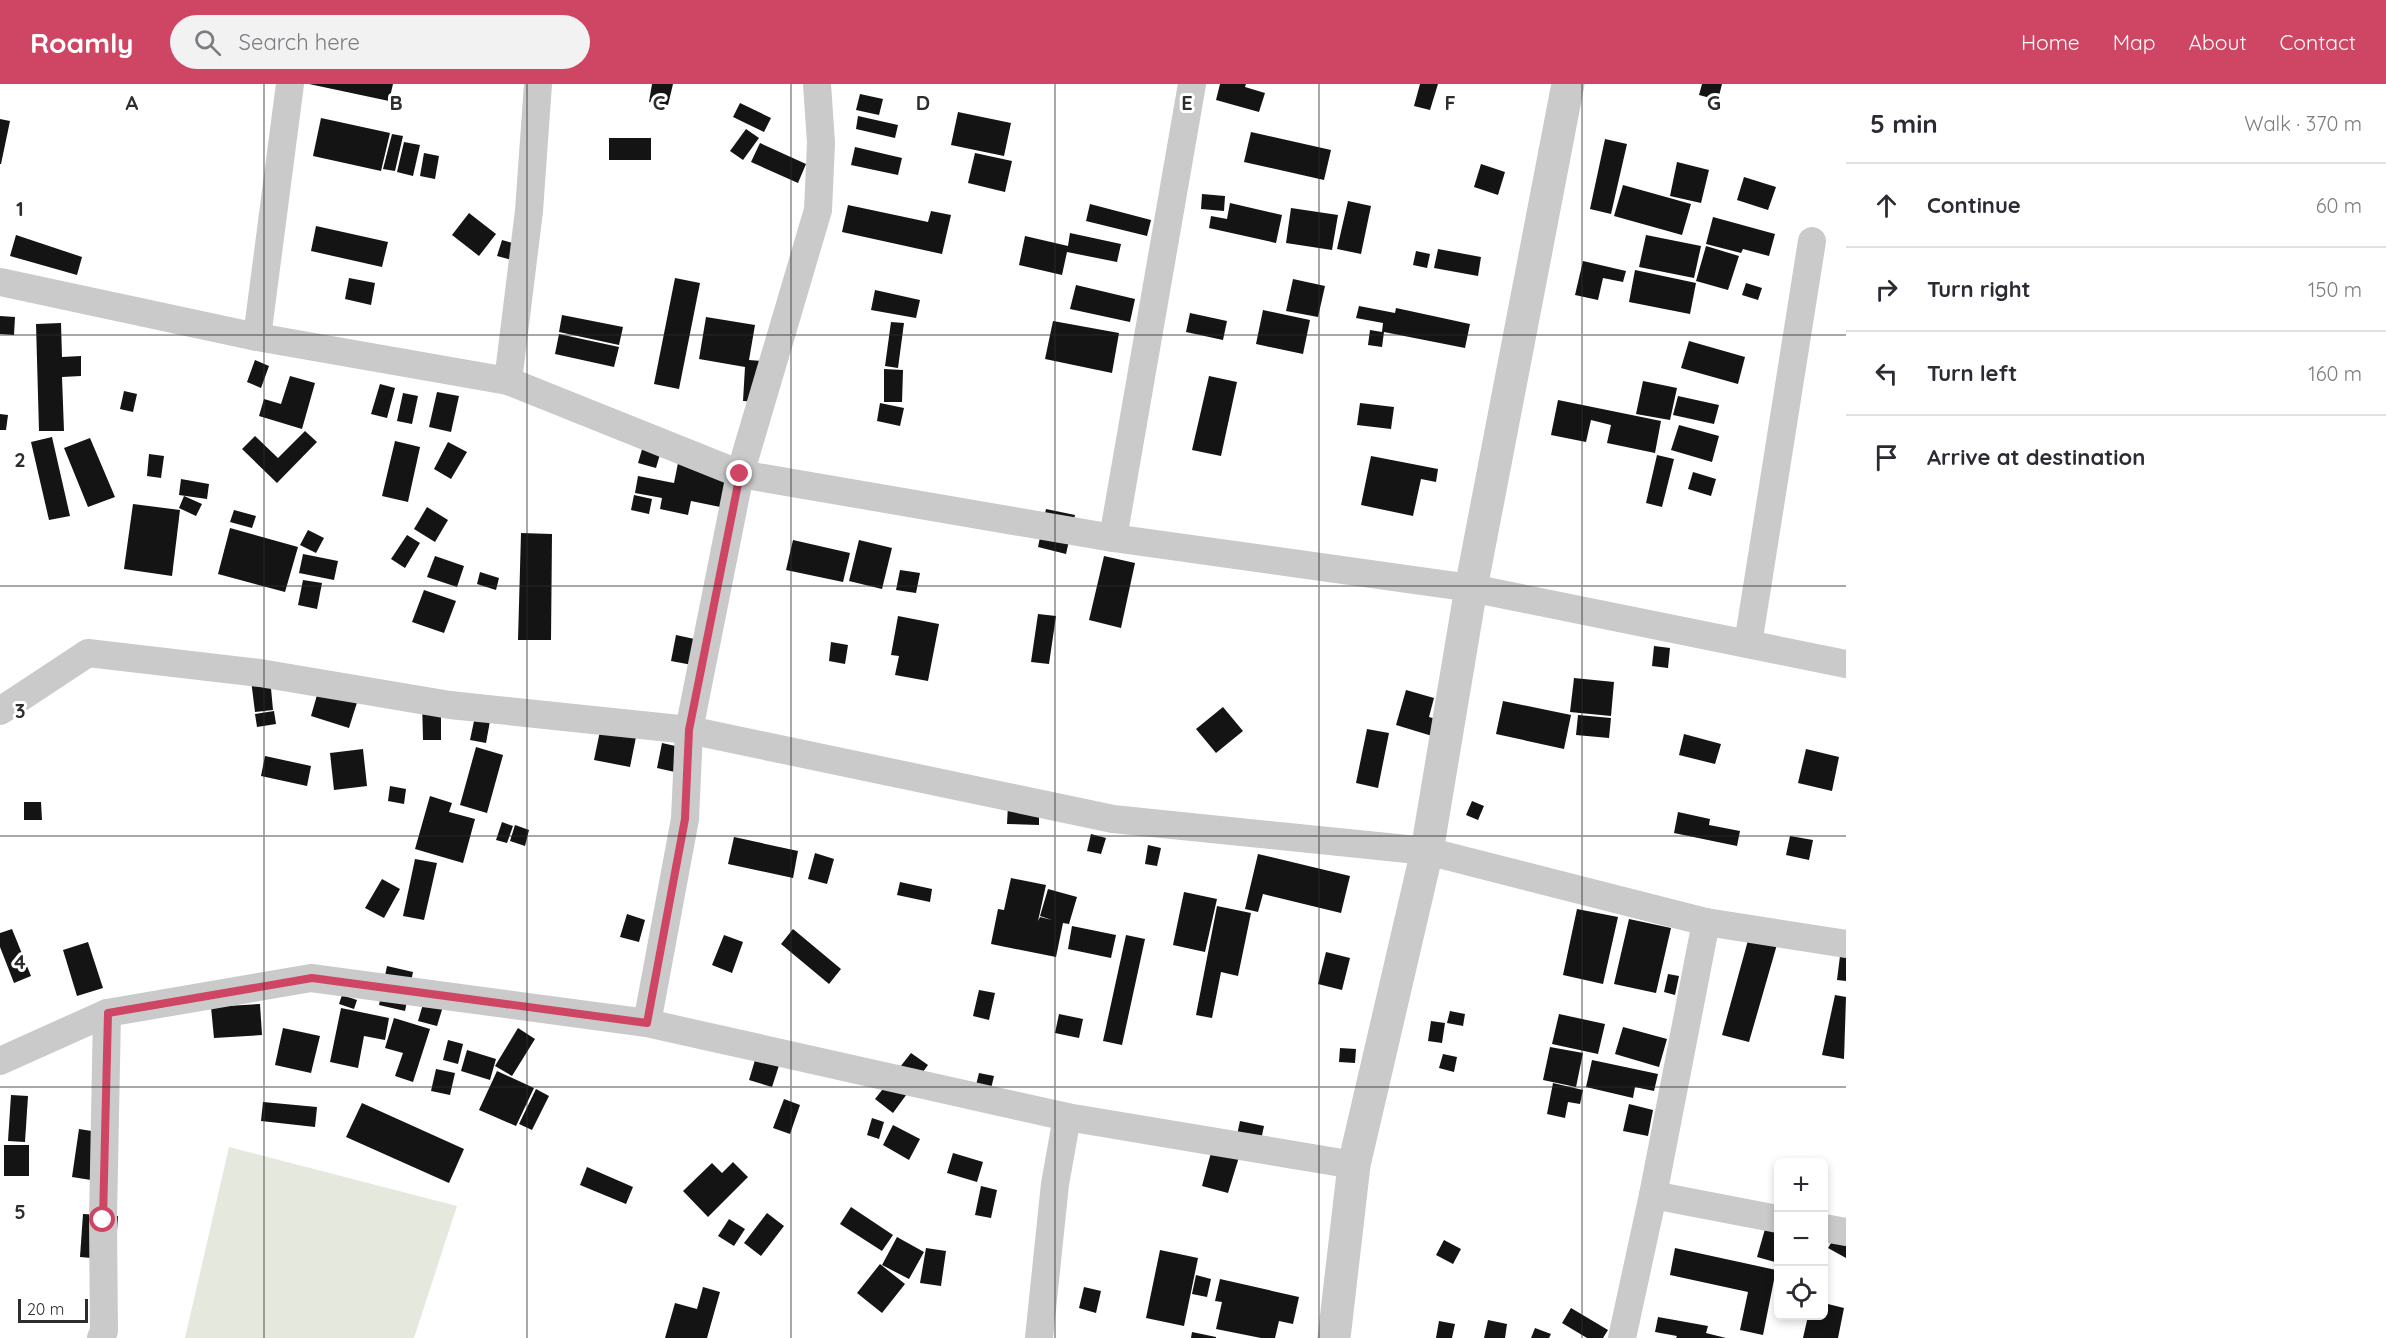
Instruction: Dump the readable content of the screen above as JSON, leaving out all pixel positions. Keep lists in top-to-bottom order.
{
  "scale_bar": "20 m",
  "page": {
    "header": "Roamly",
    "search": "Search here",
    "nav": [
      "Home",
      "Map",
      "About",
      "Contact"
    ],
    "heading": ["5 min", "Walk · 370 m"],
    "list": [
      ["Continue", "60 m"],
      ["Turn right", "150 m"],
      ["Turn left", "160 m"],
      "Arrive at destination"
    ],
    "map_buttons": ["+", "−"],
    "scale": "20 m"
  },
  "grid": {
    "columns": [
      "A",
      "B",
      "C",
      "D",
      "E",
      "F",
      "G"
    ],
    "rows": [
      "1",
      "2",
      "3",
      "4",
      "5"
    ]
  }
}
